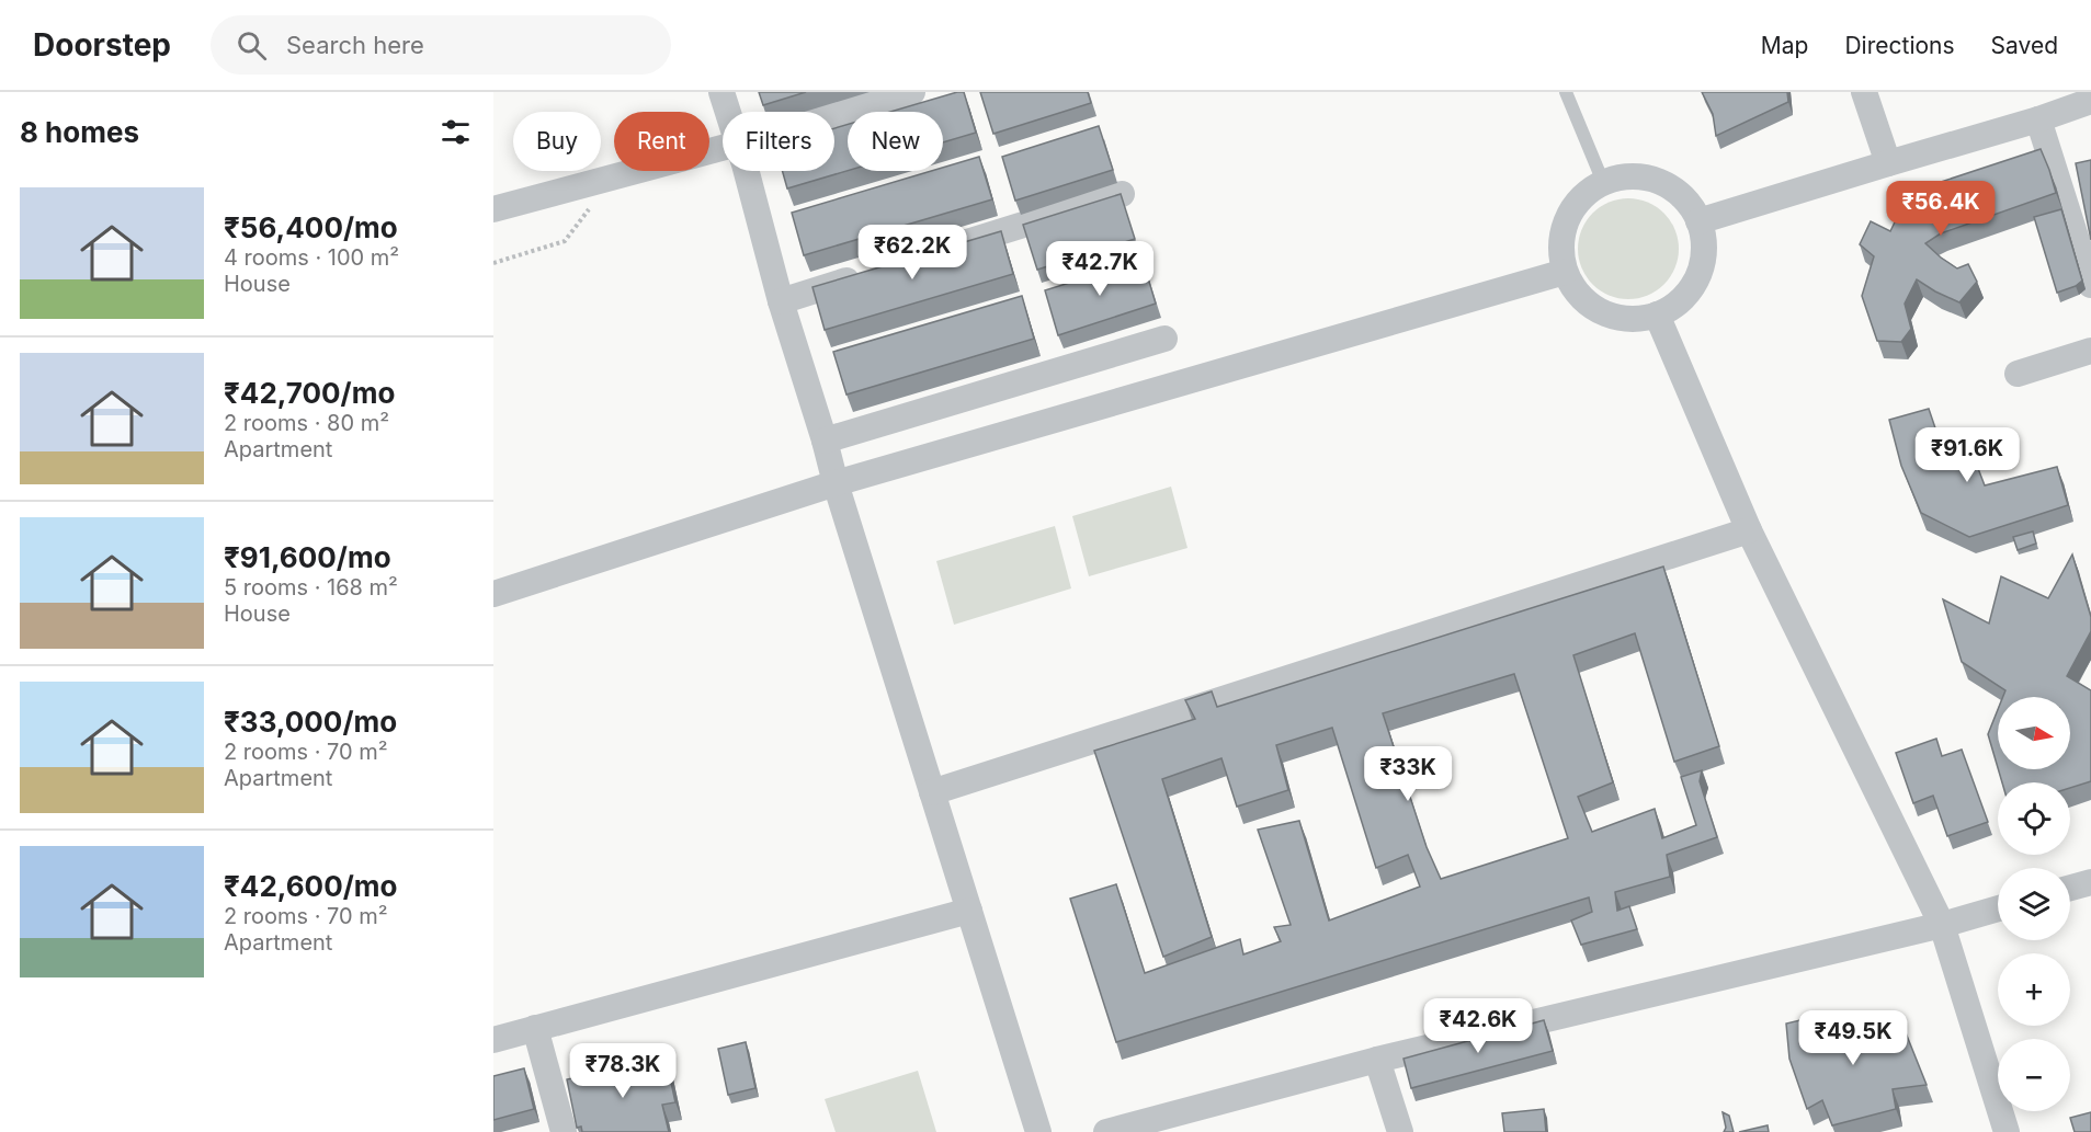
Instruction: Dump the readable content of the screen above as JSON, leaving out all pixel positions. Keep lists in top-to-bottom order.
{
  "north": "right",
  "page": {
    "header": "Doorstep",
    "search": "Search here",
    "nav": ["Map", "Directions", "Saved"],
    "heading": "8 homes",
    "chip": [
      "Buy",
      "Rent",
      "Filters",
      "New"
    ],
    "list": [
      {
        "name": "₹56,400/mo",
        "note": "4 rooms · 100 m² · House"
      },
      {
        "name": "₹42,700/mo",
        "note": "2 rooms · 80 m² · Apartment"
      },
      {
        "name": "₹91,600/mo",
        "note": "5 rooms · 168 m² · House"
      },
      {
        "name": "₹33,000/mo",
        "note": "2 rooms · 70 m² · Apartment"
      },
      {
        "name": "₹42,600/mo",
        "note": "2 rooms · 70 m² · Apartment"
      }
    ],
    "price": [
      "₹56.4K",
      "₹62.2K",
      "₹42.7K",
      "₹91.6K",
      "₹33K",
      "₹42.6K",
      "₹49.5K",
      "₹78.3K"
    ],
    "map_buttons": ["+", "−"]
  }
}
